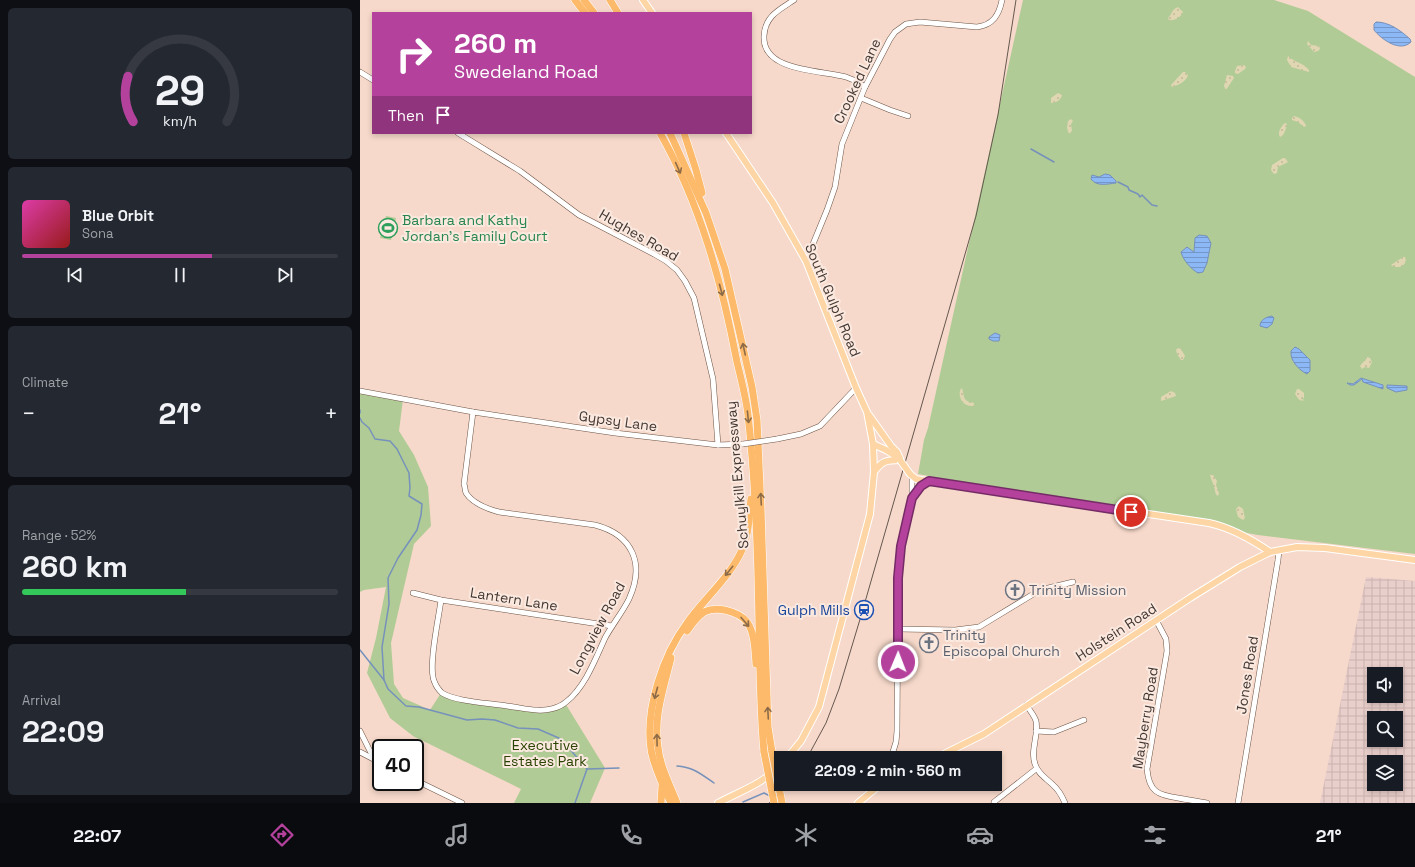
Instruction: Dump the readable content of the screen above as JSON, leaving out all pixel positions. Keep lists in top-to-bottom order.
{
  "streets": {
    "highway": ["Schuylkill Expressway"],
    "main road": ["South Gulph Road", "Holstein Road"],
    "street": [
      "Crooked Lane",
      "Hughes Road",
      "Gypsy Lane",
      "Lantern Lane",
      "Longview Road",
      "Jones Road",
      "Mayberry Road"
    ]
  },
  "crossings": [
    ["Crooked Lane", "South Gulph Road"],
    ["Hughes Road", "Gypsy Lane"],
    ["South Gulph Road", "Gypsy Lane"],
    ["Gypsy Lane", "Longview Road"],
    ["Lantern Lane", "Longview Road"],
    ["Holstein Road", "Jones Road"],
    ["Holstein Road", "Mayberry Road"]
  ],
  "parks": ["Executive Estates Park"],
  "places": {
    "sports": ["Barbara and Kathy Jordan's Family Court"],
    "church": ["Trinity Mission", "Trinity Episcopal Church"],
    "station": ["Gulph Mills"]
  },
  "page": {
    "turn": ["260 m", "Swedeland Road"],
    "then": "Then",
    "song": ["Blue Orbit", "Sona"],
    "tile": [
      "Climate",
      ["Range · 52%", "260 km"],
      ["Arrival", "22:09"]
    ],
    "heat": ["−", "21°", "+"],
    "limit": "40",
    "trip": "22:09 · 2 min · 560 m",
    "tabs": ["22:07", "21°"],
    "gauge": ["29", "km/h"]
  }
}
